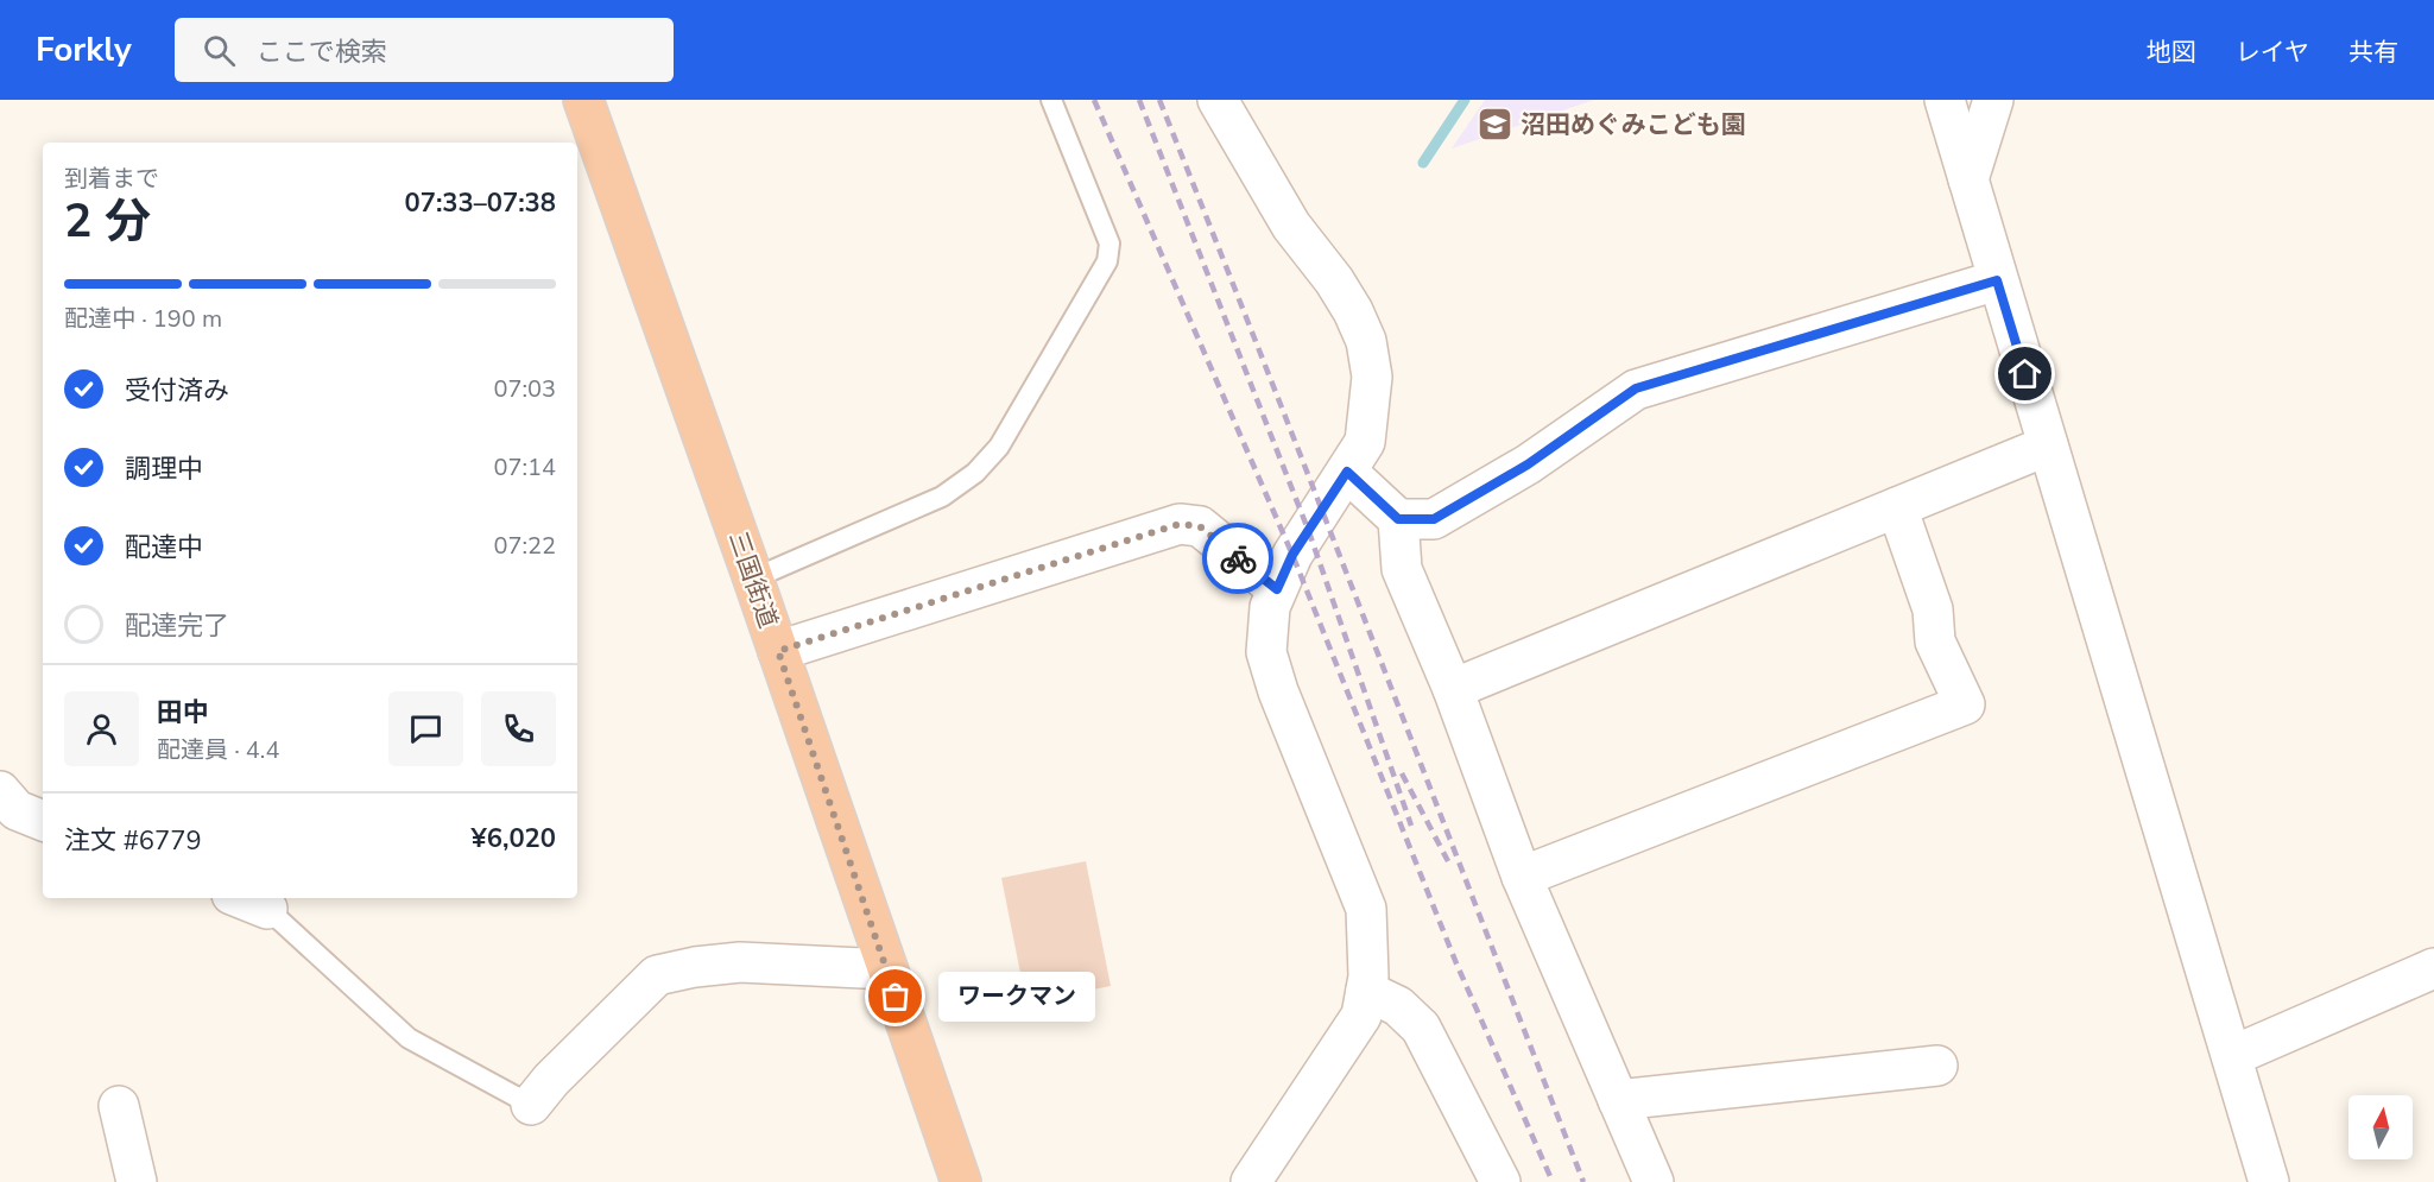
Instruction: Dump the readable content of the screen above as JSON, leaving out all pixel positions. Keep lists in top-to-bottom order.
{
  "streets": {
    "highway": ["三国街道"]
  },
  "places": {
    "school or university": ["沼田めぐみこども園"],
    "other": ["ワークマン"]
  },
  "north": "top",
  "page": {
    "header": "Forkly",
    "search": "ここで検索",
    "nav": ["地図", "レイヤ", "共有"],
    "heading": ["2 分", "到着まで", "07:33–07:38"],
    "panel": [
      "田中",
      "配達員 · 4.4",
      "注文 #6779",
      "¥6,020"
    ],
    "bar": "配達中 · 190 m",
    "list": [
      ["受付済み", "07:03"],
      ["調理中", "07:14"],
      ["配達中", "07:22"],
      "配達完了"
    ],
    "bubble": "ワークマン"
  }
}
